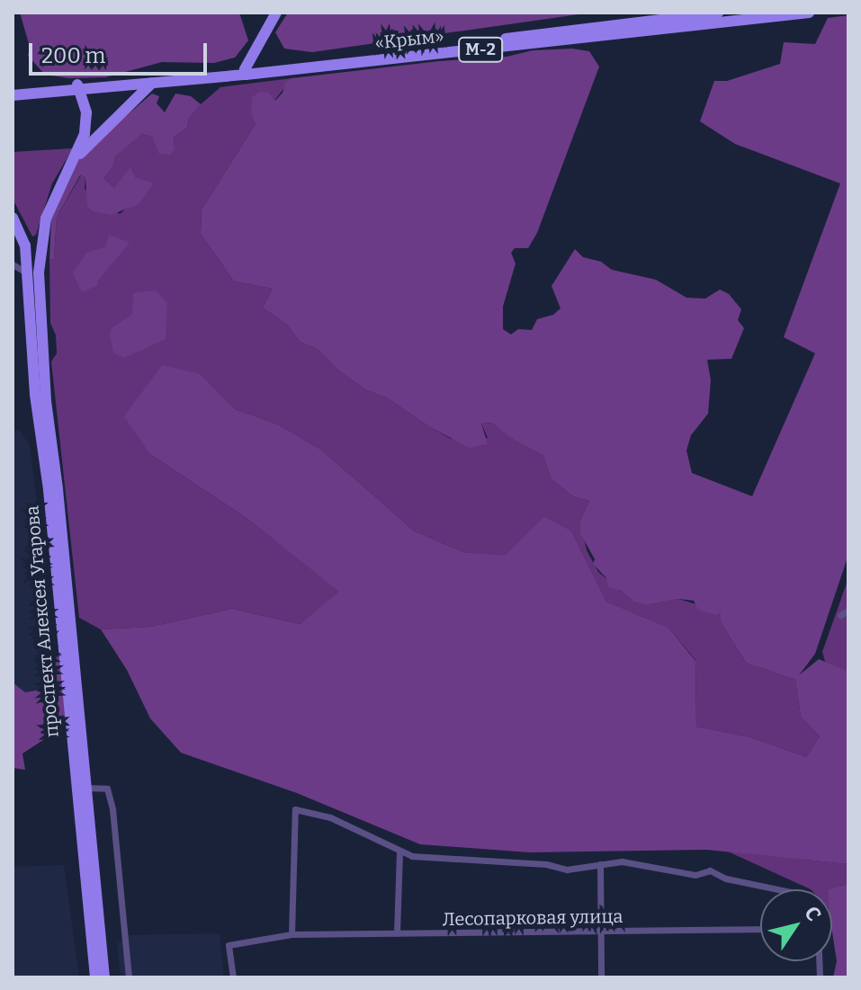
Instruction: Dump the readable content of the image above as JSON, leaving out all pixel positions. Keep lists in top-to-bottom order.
{
  "streets": {
    "main road": ["«Крым»", "М-2", "проспект Алексея Угарова"],
    "street": ["Лесопарковая улица"]
  },
  "crossings": [
    ["«Крым»", "проспект Алексея Угарова"]
  ],
  "scale_bar": "200 m",
  "north": "top right"
}
